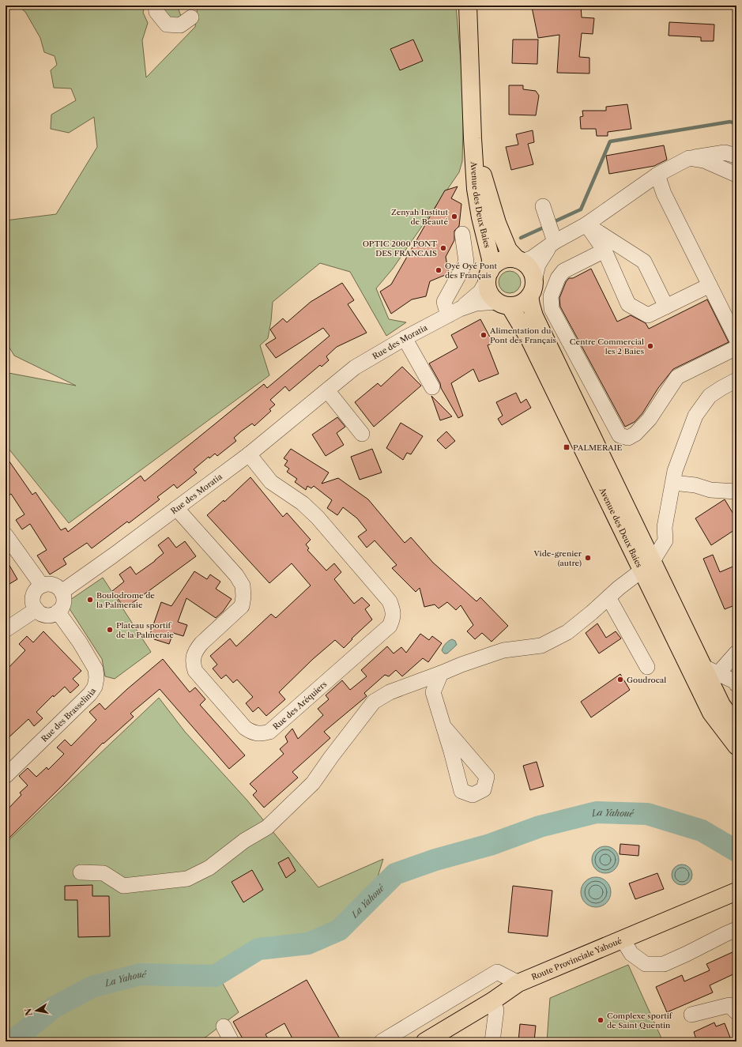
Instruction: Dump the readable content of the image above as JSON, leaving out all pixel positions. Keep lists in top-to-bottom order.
{
  "streets": {
    "main road": ["Avenue des Deux Baies", "Route Provinciale Yahoué"],
    "street": ["Rue des Moratia", "Rue des Aréquiers", "Rue des Brasselinia"]
  },
  "crossings": [
    ["Avenue des Deux Baies", "Rue des Moratia"],
    ["Rue des Moratia", "Rue des Aréquiers"],
    ["Rue des Moratia", "Rue des Brasselinia"]
  ],
  "water": ["La Yahoué"],
  "places": {
    "other": [
      "Zenyah Institut de Beauté",
      "OPTIC 2000 PONT DES FRANCAIS",
      "Oyé Oyé Pont des Français",
      "Alimentation du Pont des Français",
      "Centre Commercial les 2 Baies",
      "Vide-grenier (autre)",
      "Boulodrome de la Palmeraie",
      "Plateau sportif de la Palmeraie",
      "Goudrocal",
      "Complexe sportif de Saint Quentin"
    ],
    "transit": ["PALMERAIE"]
  },
  "north": "left"
}
